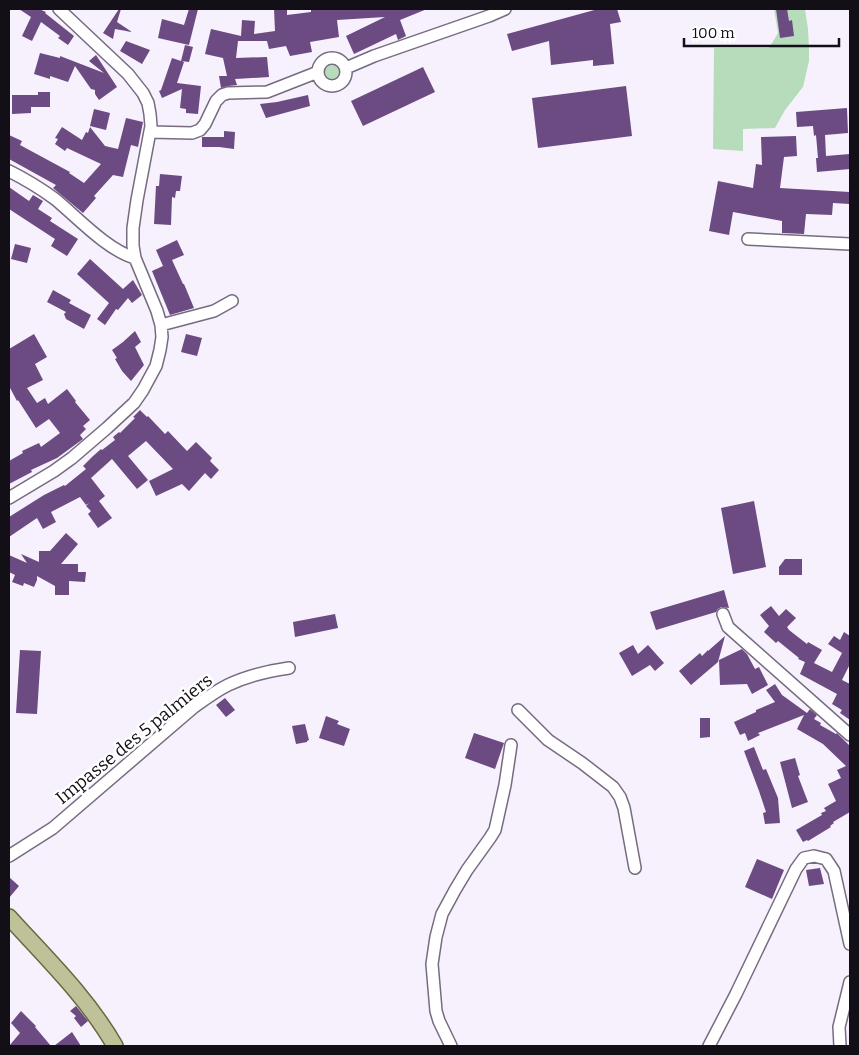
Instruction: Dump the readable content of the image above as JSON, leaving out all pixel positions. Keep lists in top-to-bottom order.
{
  "streets": {
    "street": ["Impasse des 5 palmiers"]
  },
  "scale_bar": "100 m"
}
